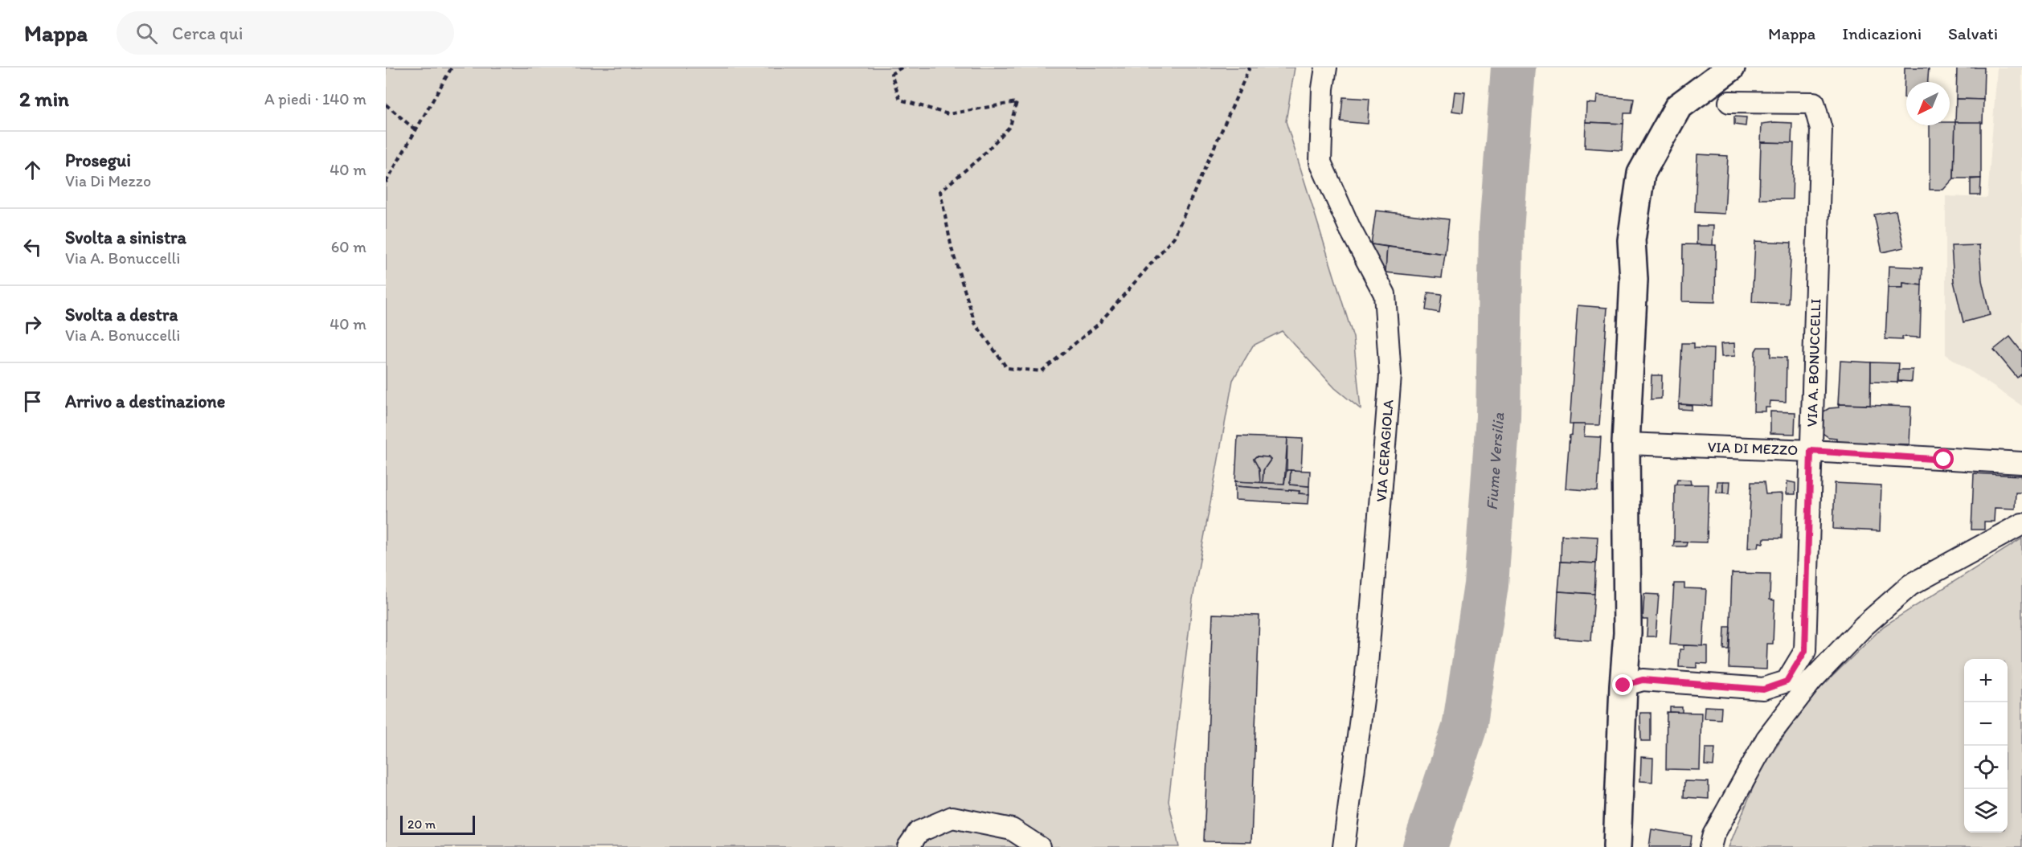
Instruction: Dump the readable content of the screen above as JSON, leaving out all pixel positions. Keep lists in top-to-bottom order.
{
  "streets": {
    "street": ["VIA A. BONUCCELLI", "VIA DI MEZZO", "VIA CERAGIOLA"]
  },
  "crossings": [
    ["VIA A. BONUCCELLI", "VIA DI MEZZO"]
  ],
  "water": ["Fiume Versilia"],
  "scale_bar": "20 m",
  "north": "bottom left",
  "page": {
    "header": "Mappa",
    "search": "Cerca qui",
    "nav": ["Mappa", "Indicazioni", "Salvati"],
    "heading": ["2 min", "A piedi · 140 m"],
    "list": [
      ["Prosegui", "Via Di Mezzo", "40 m"],
      ["Svolta a sinistra", "Via A. Bonuccelli", "60 m"],
      ["Svolta a destra", "Via A. Bonuccelli", "40 m"],
      "Arrivo a destinazione"
    ],
    "map_buttons": ["+", "−"],
    "scale": "20 m"
  }
}
